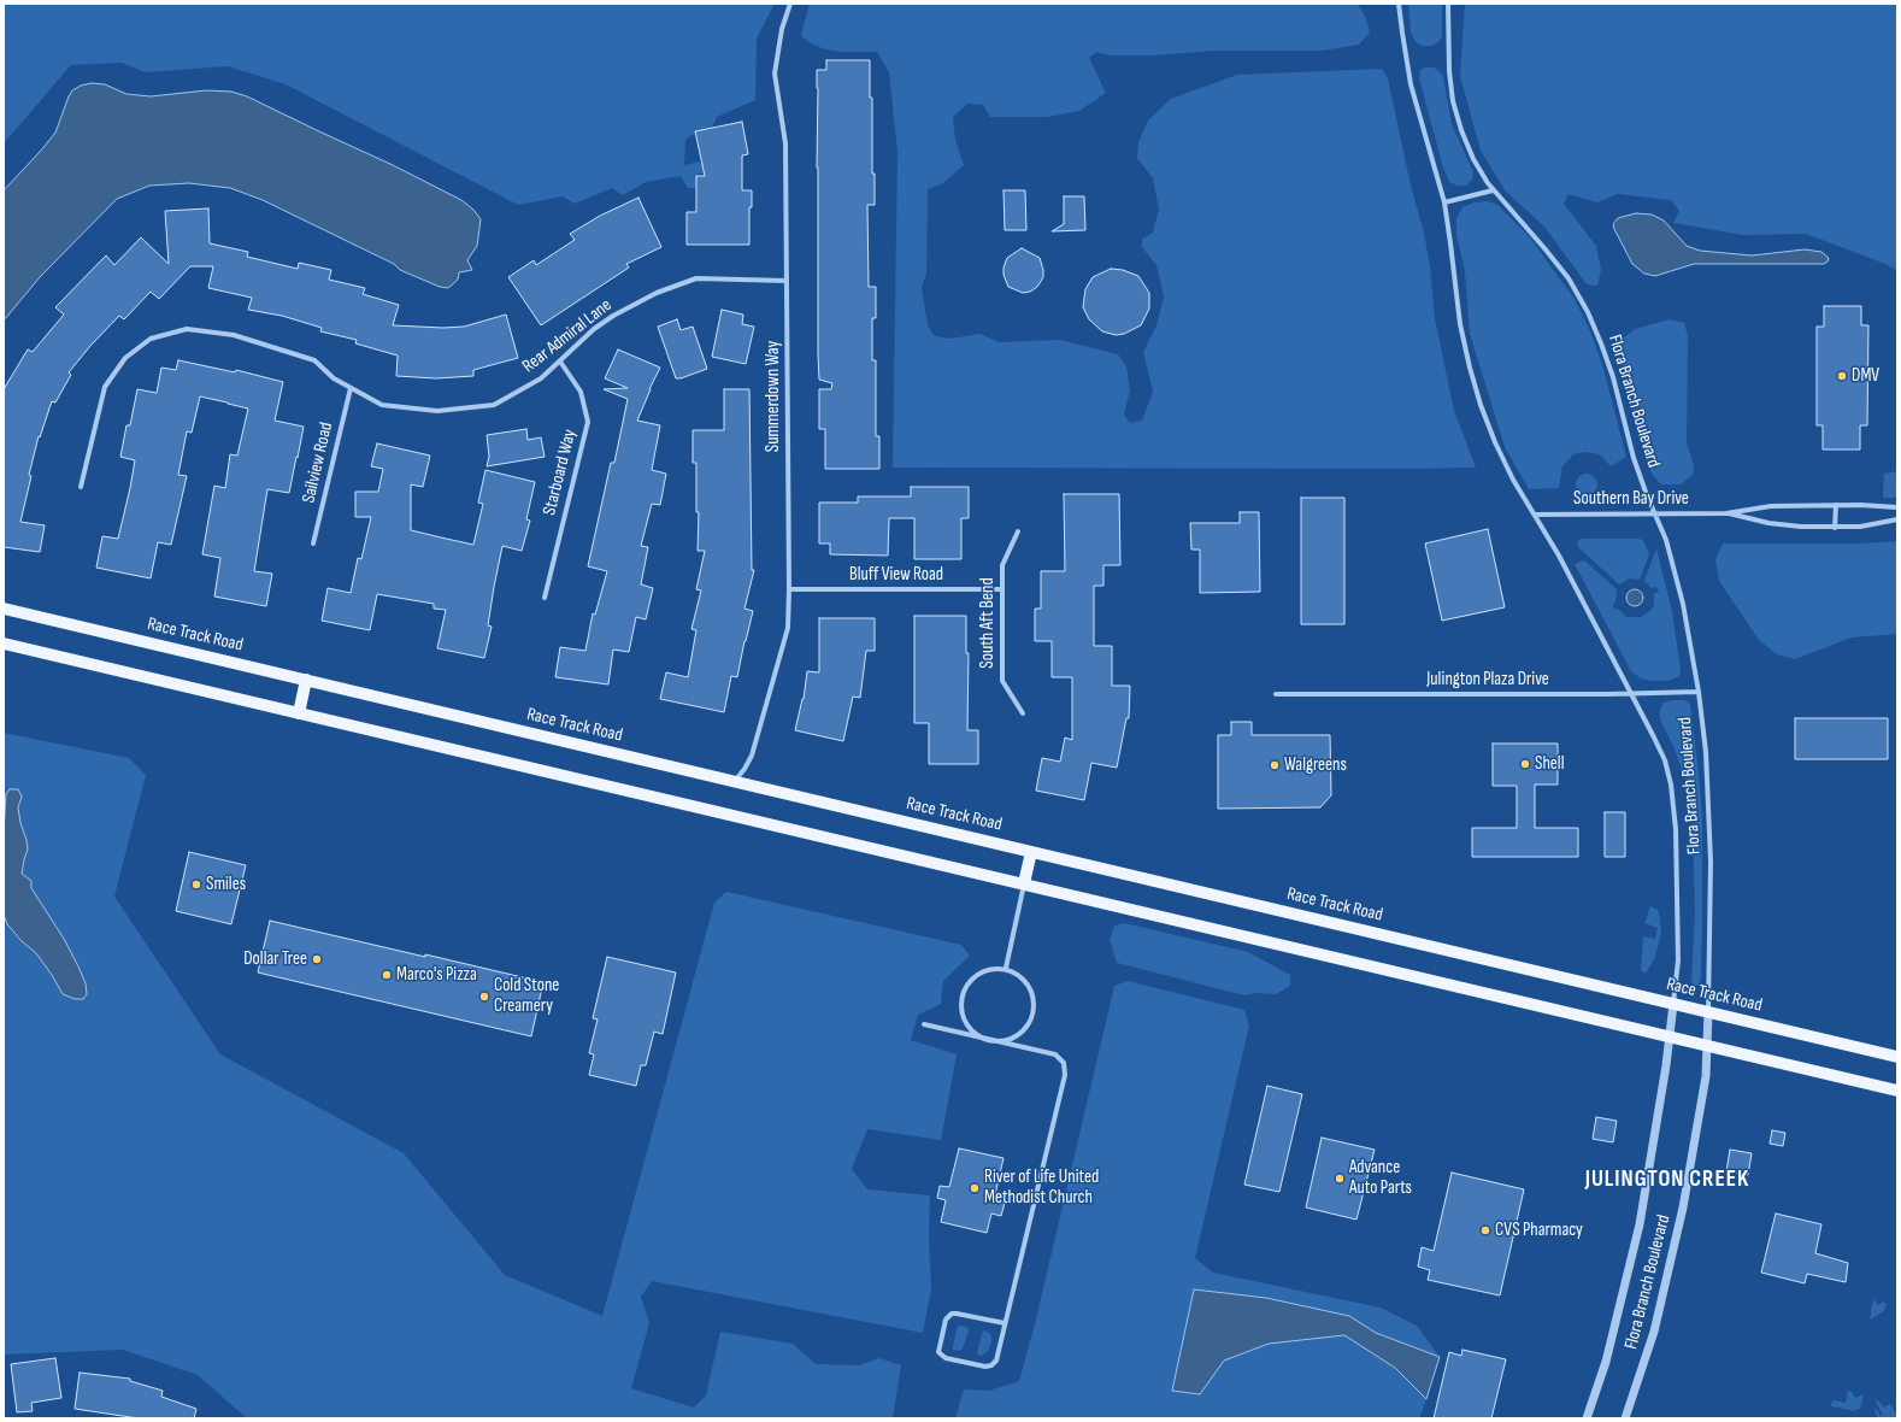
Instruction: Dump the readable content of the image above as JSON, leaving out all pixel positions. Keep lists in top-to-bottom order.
{
  "streets": {
    "main road": ["Race Track Road"],
    "street": [
      "Rear Admiral Lane",
      "Summerdown Way",
      "Flora Branch Boulevard",
      "Sailview Road",
      "Starboard Way",
      "Southern Bay Drive",
      "Bluff View Road",
      "South Aft Bend",
      "Julington Plaza Drive"
    ]
  },
  "crossings": [
    ["Rear Admiral Lane", "Summerdown Way"],
    ["Rear Admiral Lane", "Sailview Road"],
    ["Rear Admiral Lane", "Starboard Way"],
    ["Summerdown Way", "Bluff View Road"],
    ["Summerdown Way", "Race Track Road"],
    ["Flora Branch Boulevard", "Southern Bay Drive"],
    ["Flora Branch Boulevard", "Race Track Road"],
    ["Flora Branch Boulevard", "Julington Plaza Drive"],
    ["Bluff View Road", "South Aft Bend"]
  ],
  "districts": ["JULINGTON CREEK"],
  "places": [
    "DMV",
    "Shell",
    "Walgreens",
    "Smiles",
    "Dollar Tree",
    "Marco's Pizza",
    "Cold Stone Creamery",
    "Advance Auto Parts",
    "River of Life United Methodist Church",
    "CVS Pharmacy"
  ]
}
